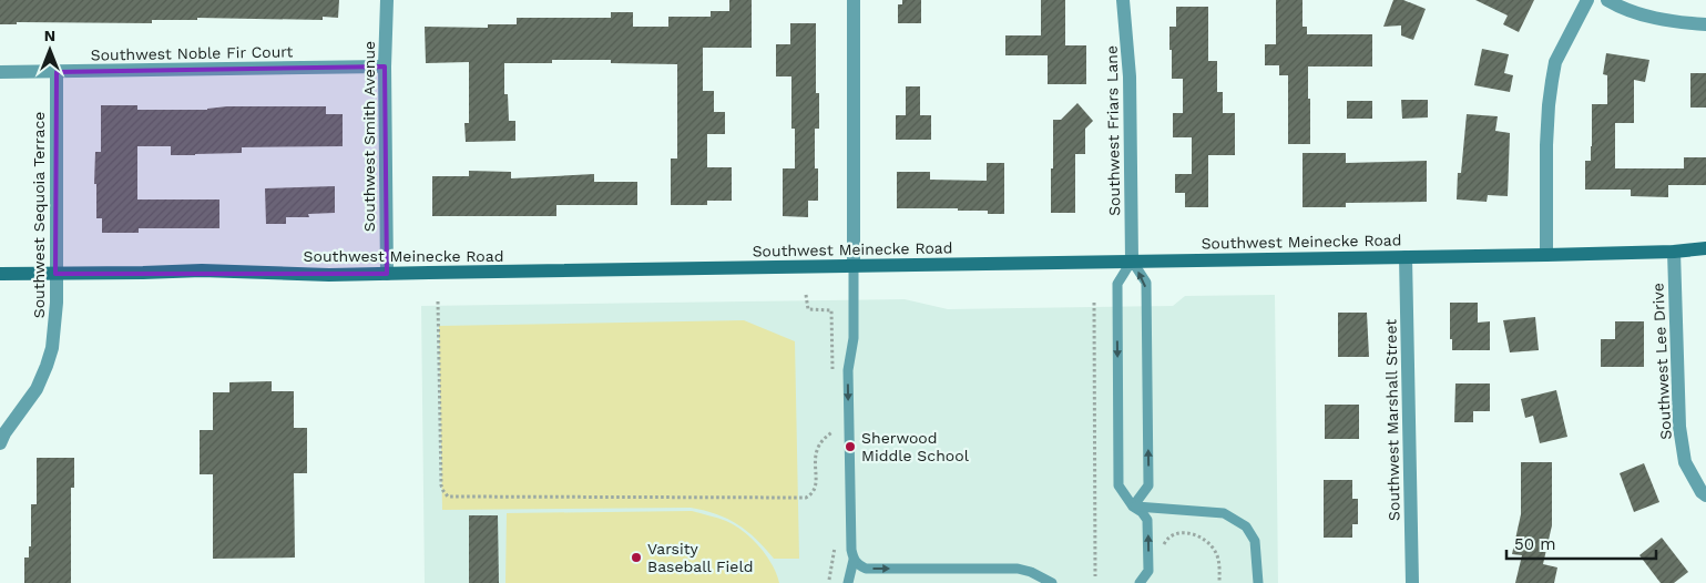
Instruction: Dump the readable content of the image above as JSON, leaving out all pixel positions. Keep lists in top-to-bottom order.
{
  "streets": {
    "main road": ["Southwest Meinecke Road"],
    "street": [
      "Southwest Noble Fir Court",
      "Southwest Friars Lane",
      "Southwest Smith Avenue",
      "Southwest Sequoia Terrace",
      "Southwest Lee Drive",
      "Southwest Marshall Street"
    ]
  },
  "crossings": [
    ["Southwest Noble Fir Court", "Southwest Smith Avenue"],
    ["Southwest Noble Fir Court", "Southwest Sequoia Terrace"],
    ["Southwest Friars Lane", "Southwest Meinecke Road"],
    ["Southwest Smith Avenue", "Southwest Meinecke Road"],
    ["Southwest Sequoia Terrace", "Southwest Meinecke Road"],
    ["Southwest Meinecke Road", "Southwest Lee Drive"],
    ["Southwest Meinecke Road", "Southwest Marshall Street"]
  ],
  "places": ["Sherwood Middle School", "Varsity Baseball Field"],
  "scale_bar": "50 m",
  "north": "top"
}
